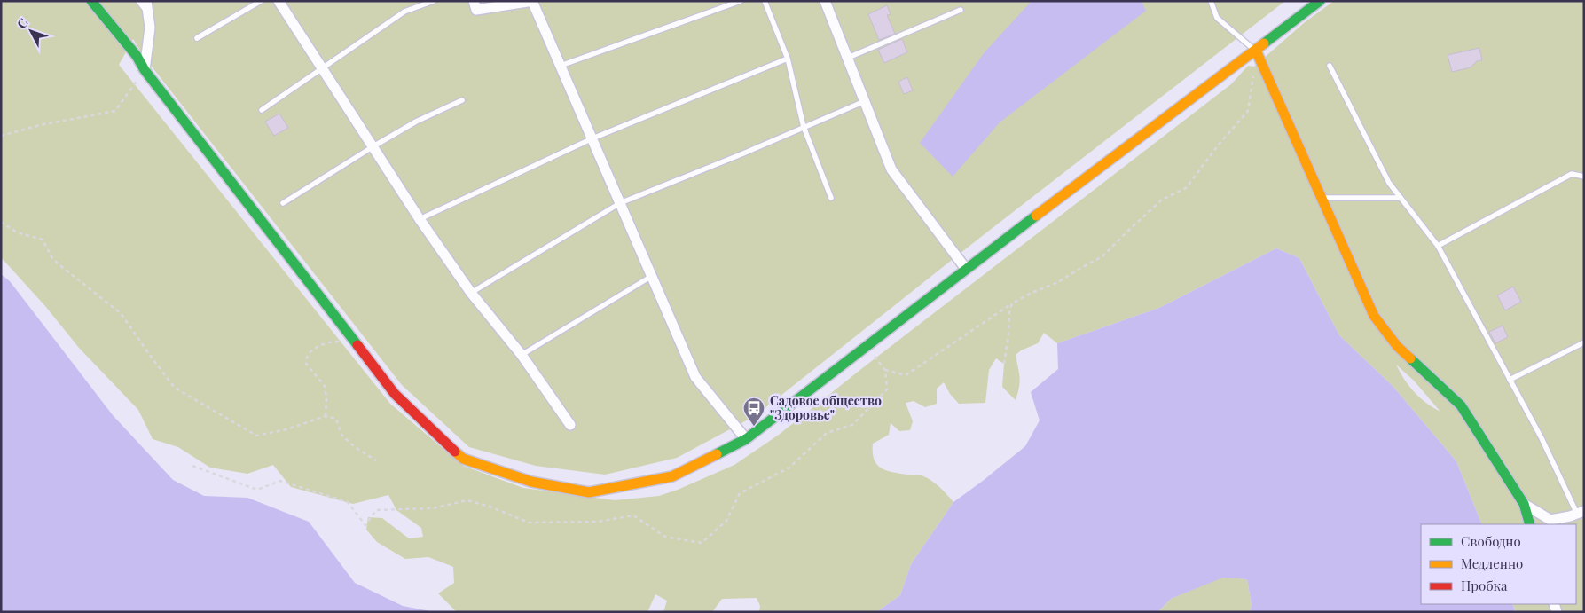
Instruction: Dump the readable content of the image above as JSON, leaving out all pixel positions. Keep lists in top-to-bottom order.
{
  "places": {
    "bus stop": ["Садовое общество \"Здоровье\""]
  },
  "legend": ["Свободно", "Медленно", "Пробка"],
  "north": "top left"
}
